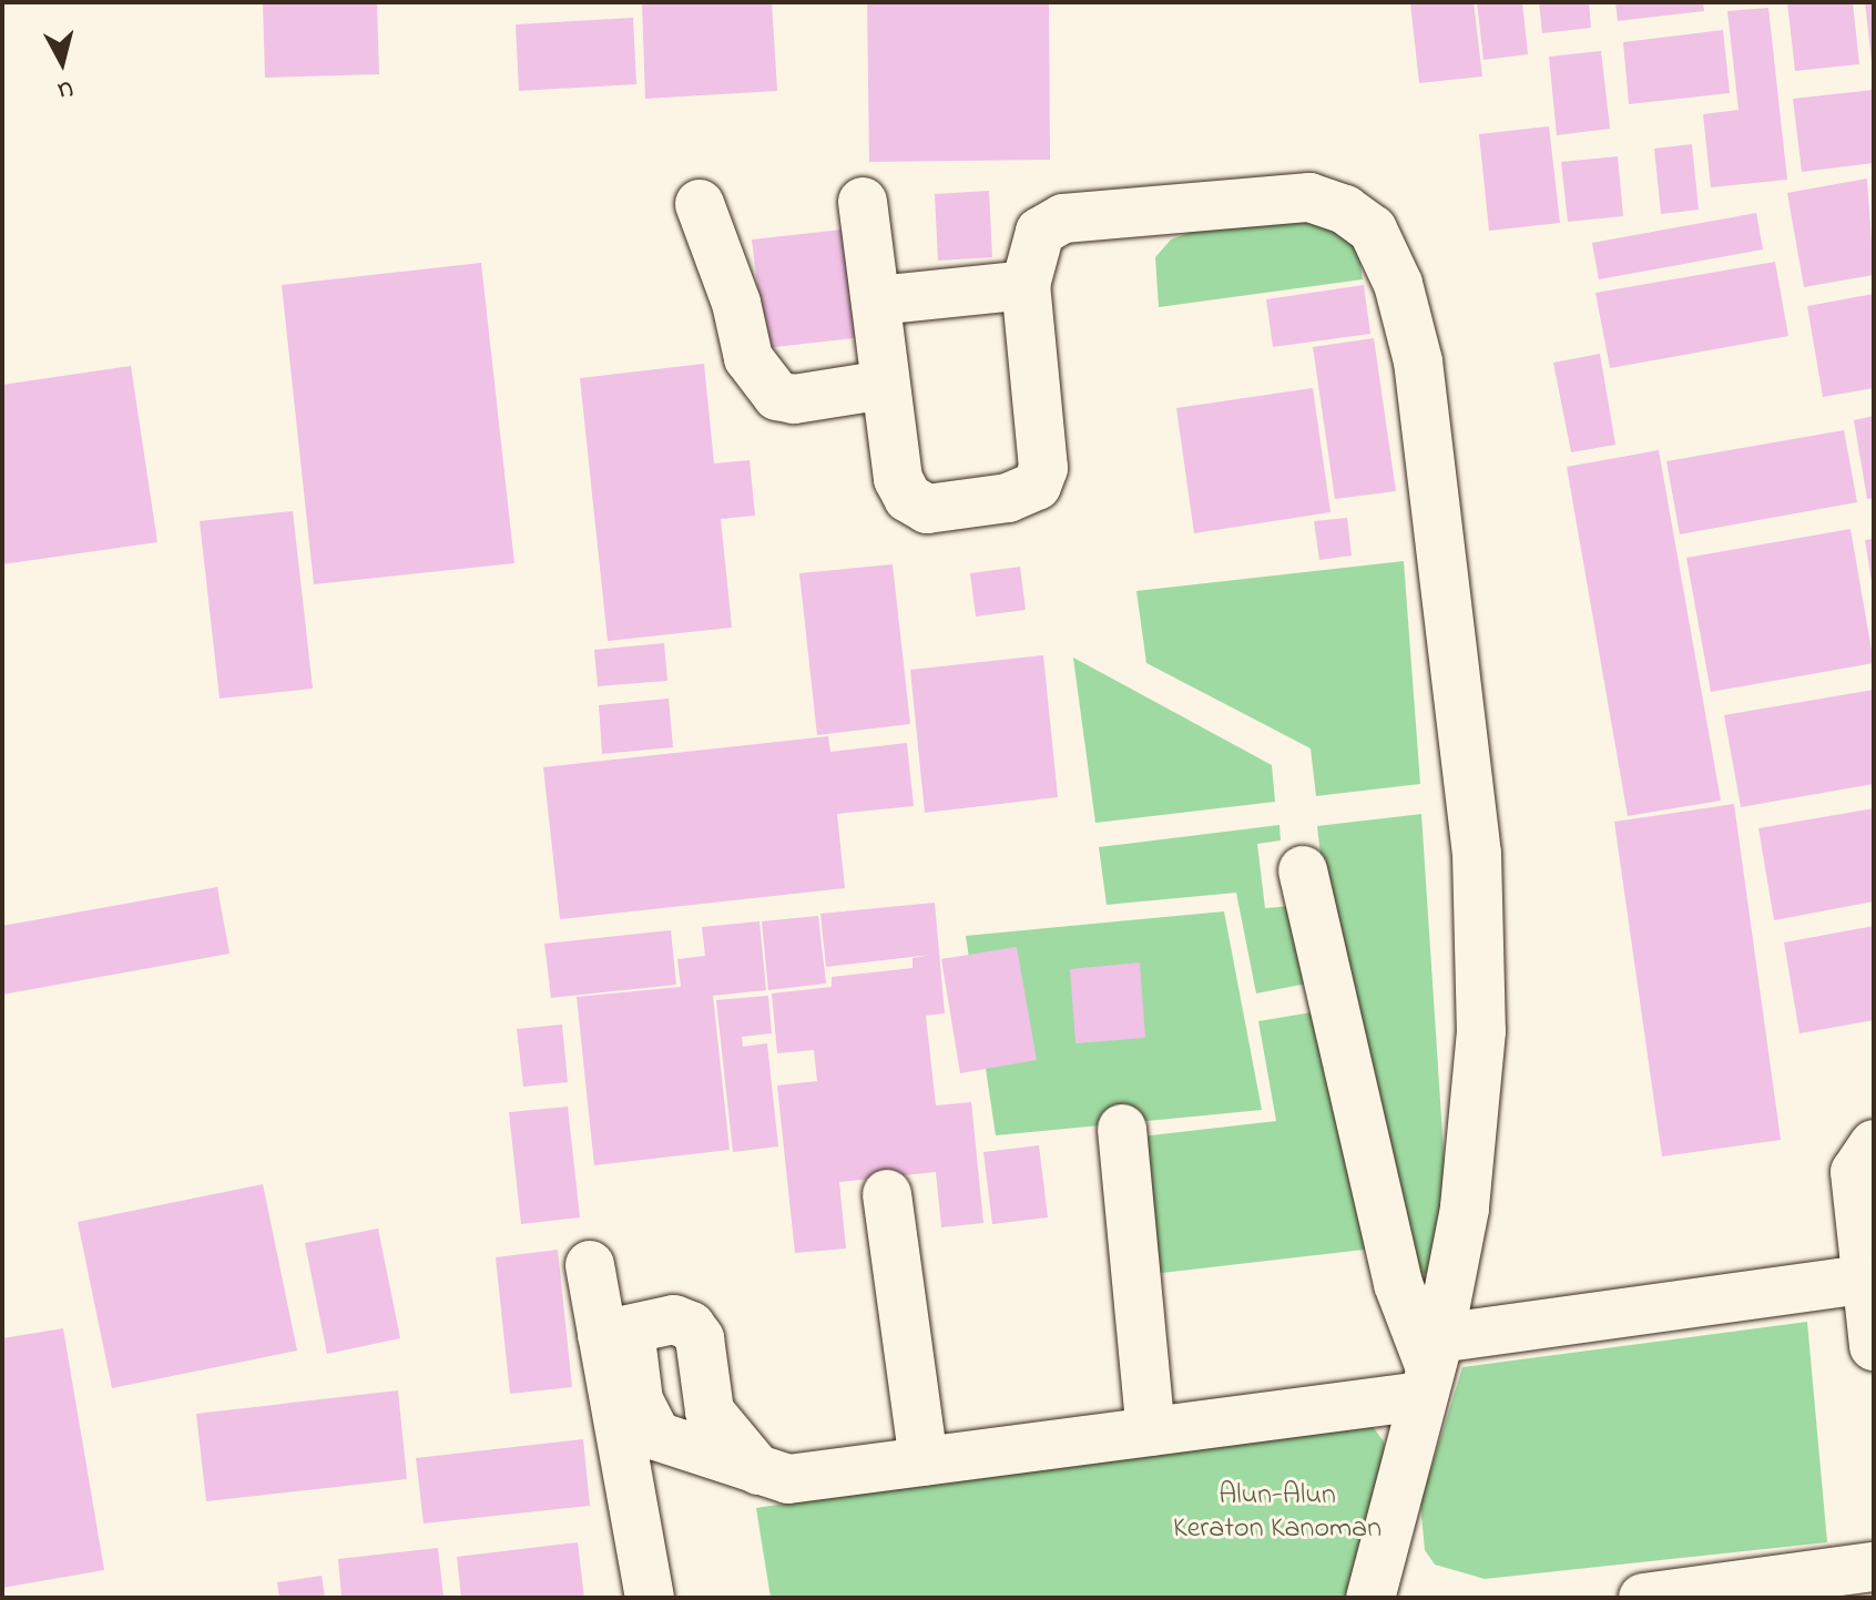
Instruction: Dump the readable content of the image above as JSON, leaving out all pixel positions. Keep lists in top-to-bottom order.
{
  "parks": ["Alun-Alun Keraton Kanoman"],
  "north": "bottom"
}
